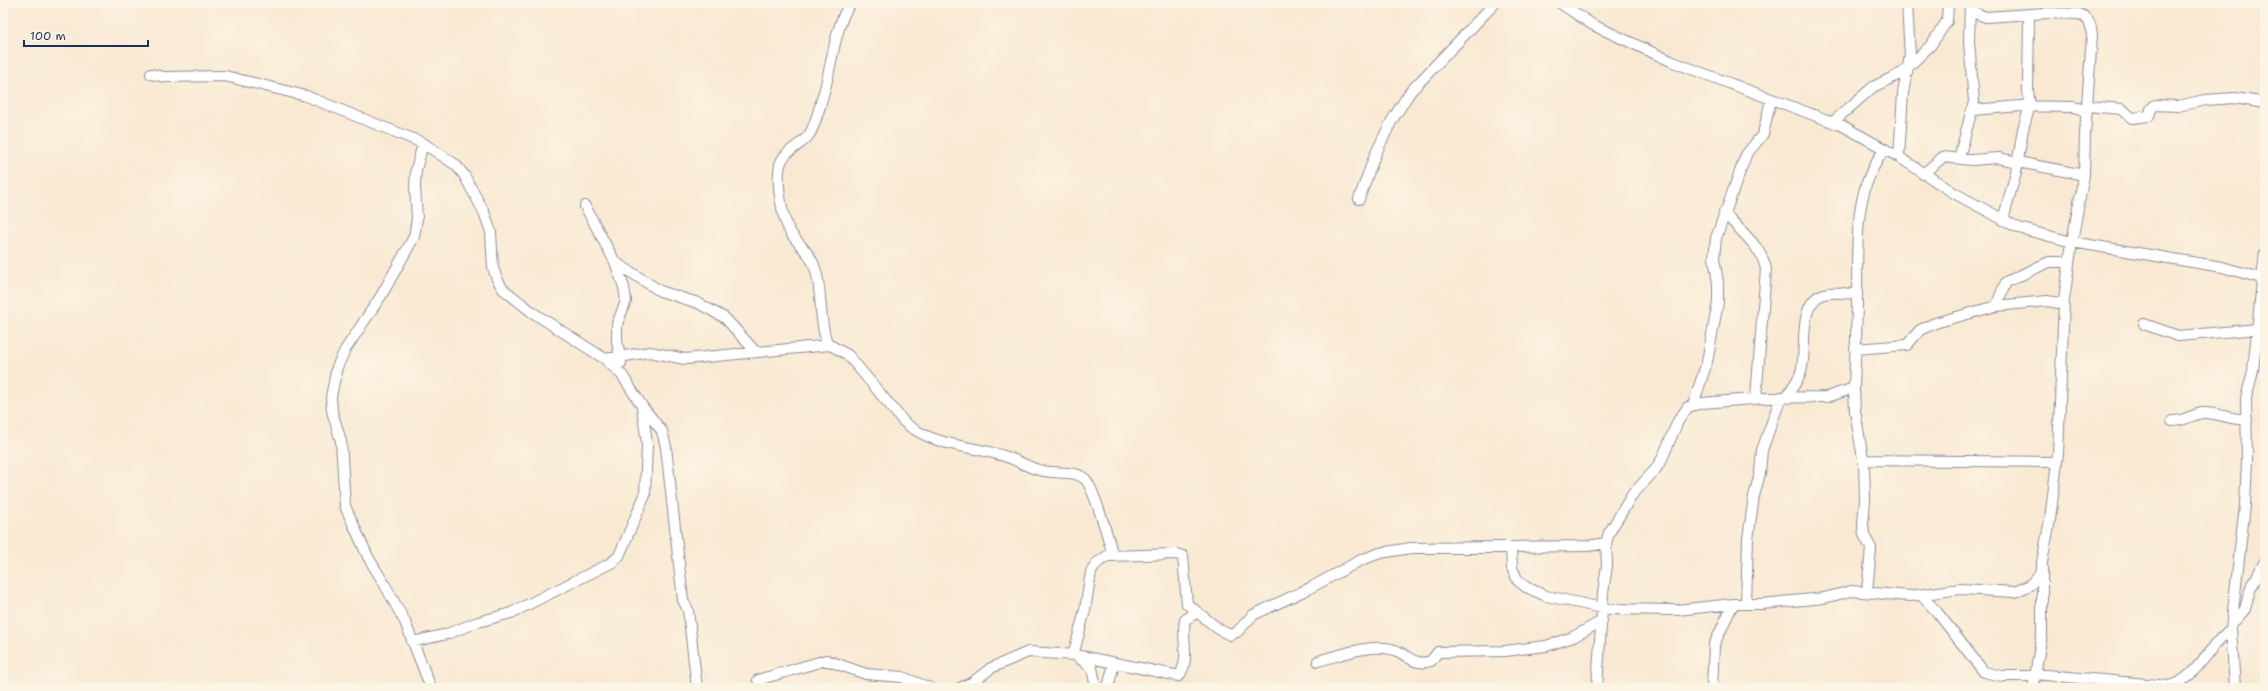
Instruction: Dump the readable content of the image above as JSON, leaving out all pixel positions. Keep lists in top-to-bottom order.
{
  "scale_bar": "100 m"
}
